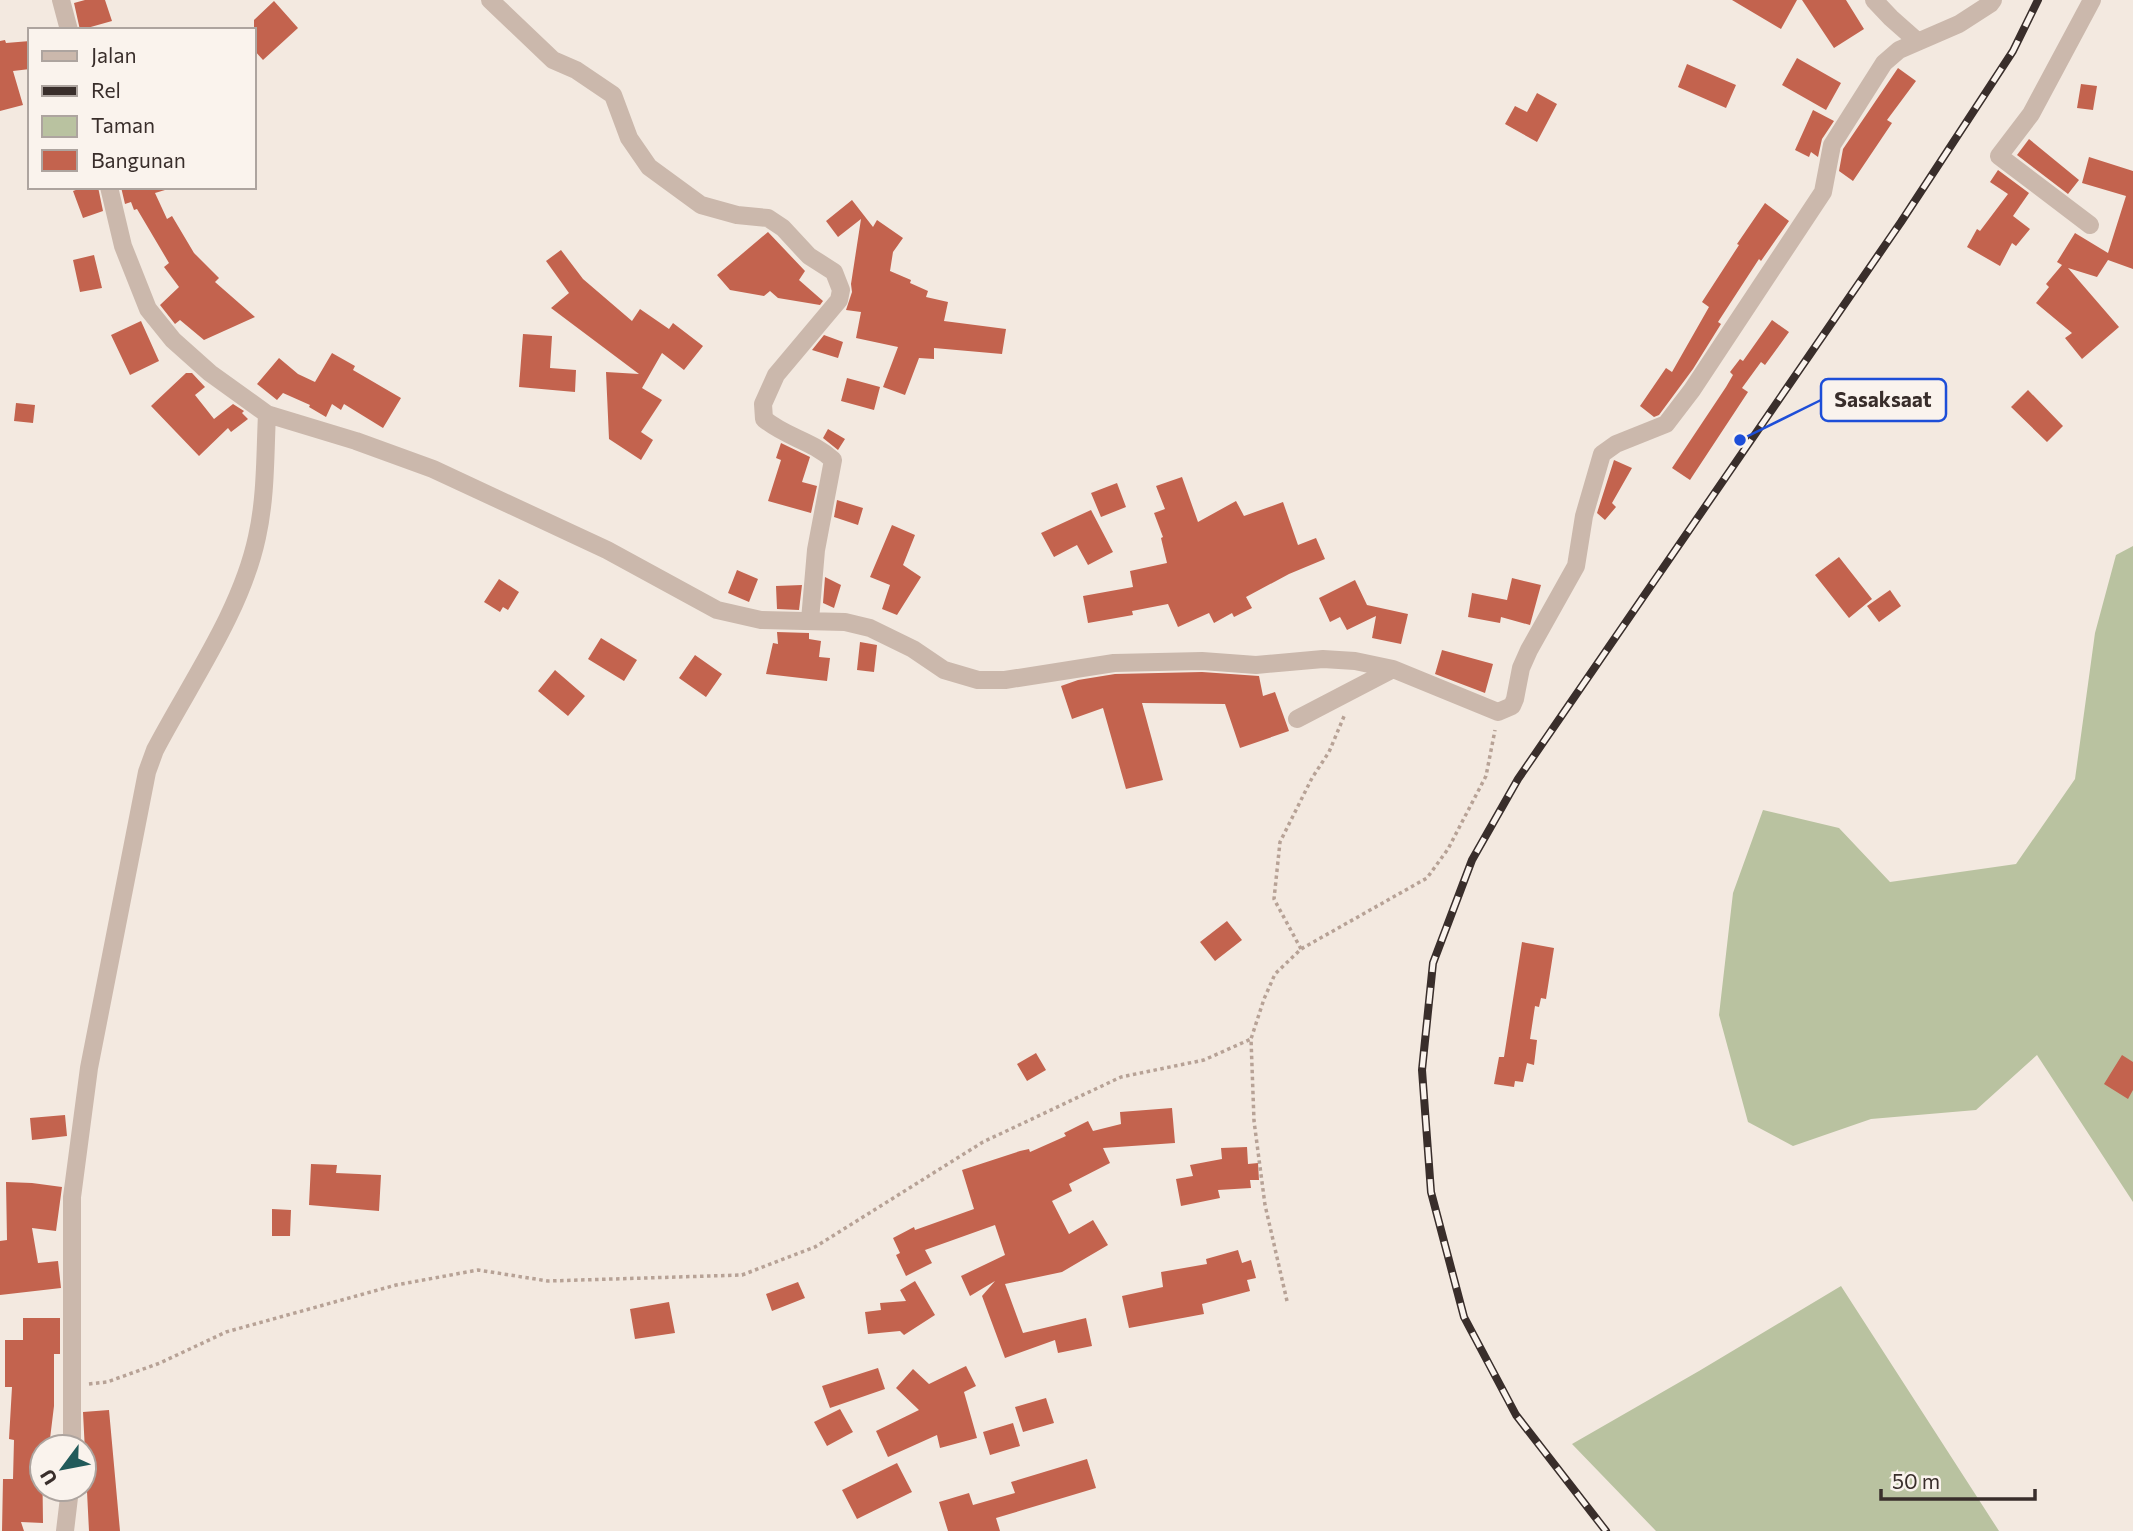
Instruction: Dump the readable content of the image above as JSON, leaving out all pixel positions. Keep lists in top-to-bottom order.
{
  "places": ["Sasaksaat"],
  "legend": [
    "Jalan",
    "Rel",
    "Taman",
    "Bangunan"
  ],
  "scale_bar": "50 m",
  "north": "bottom left"
}
